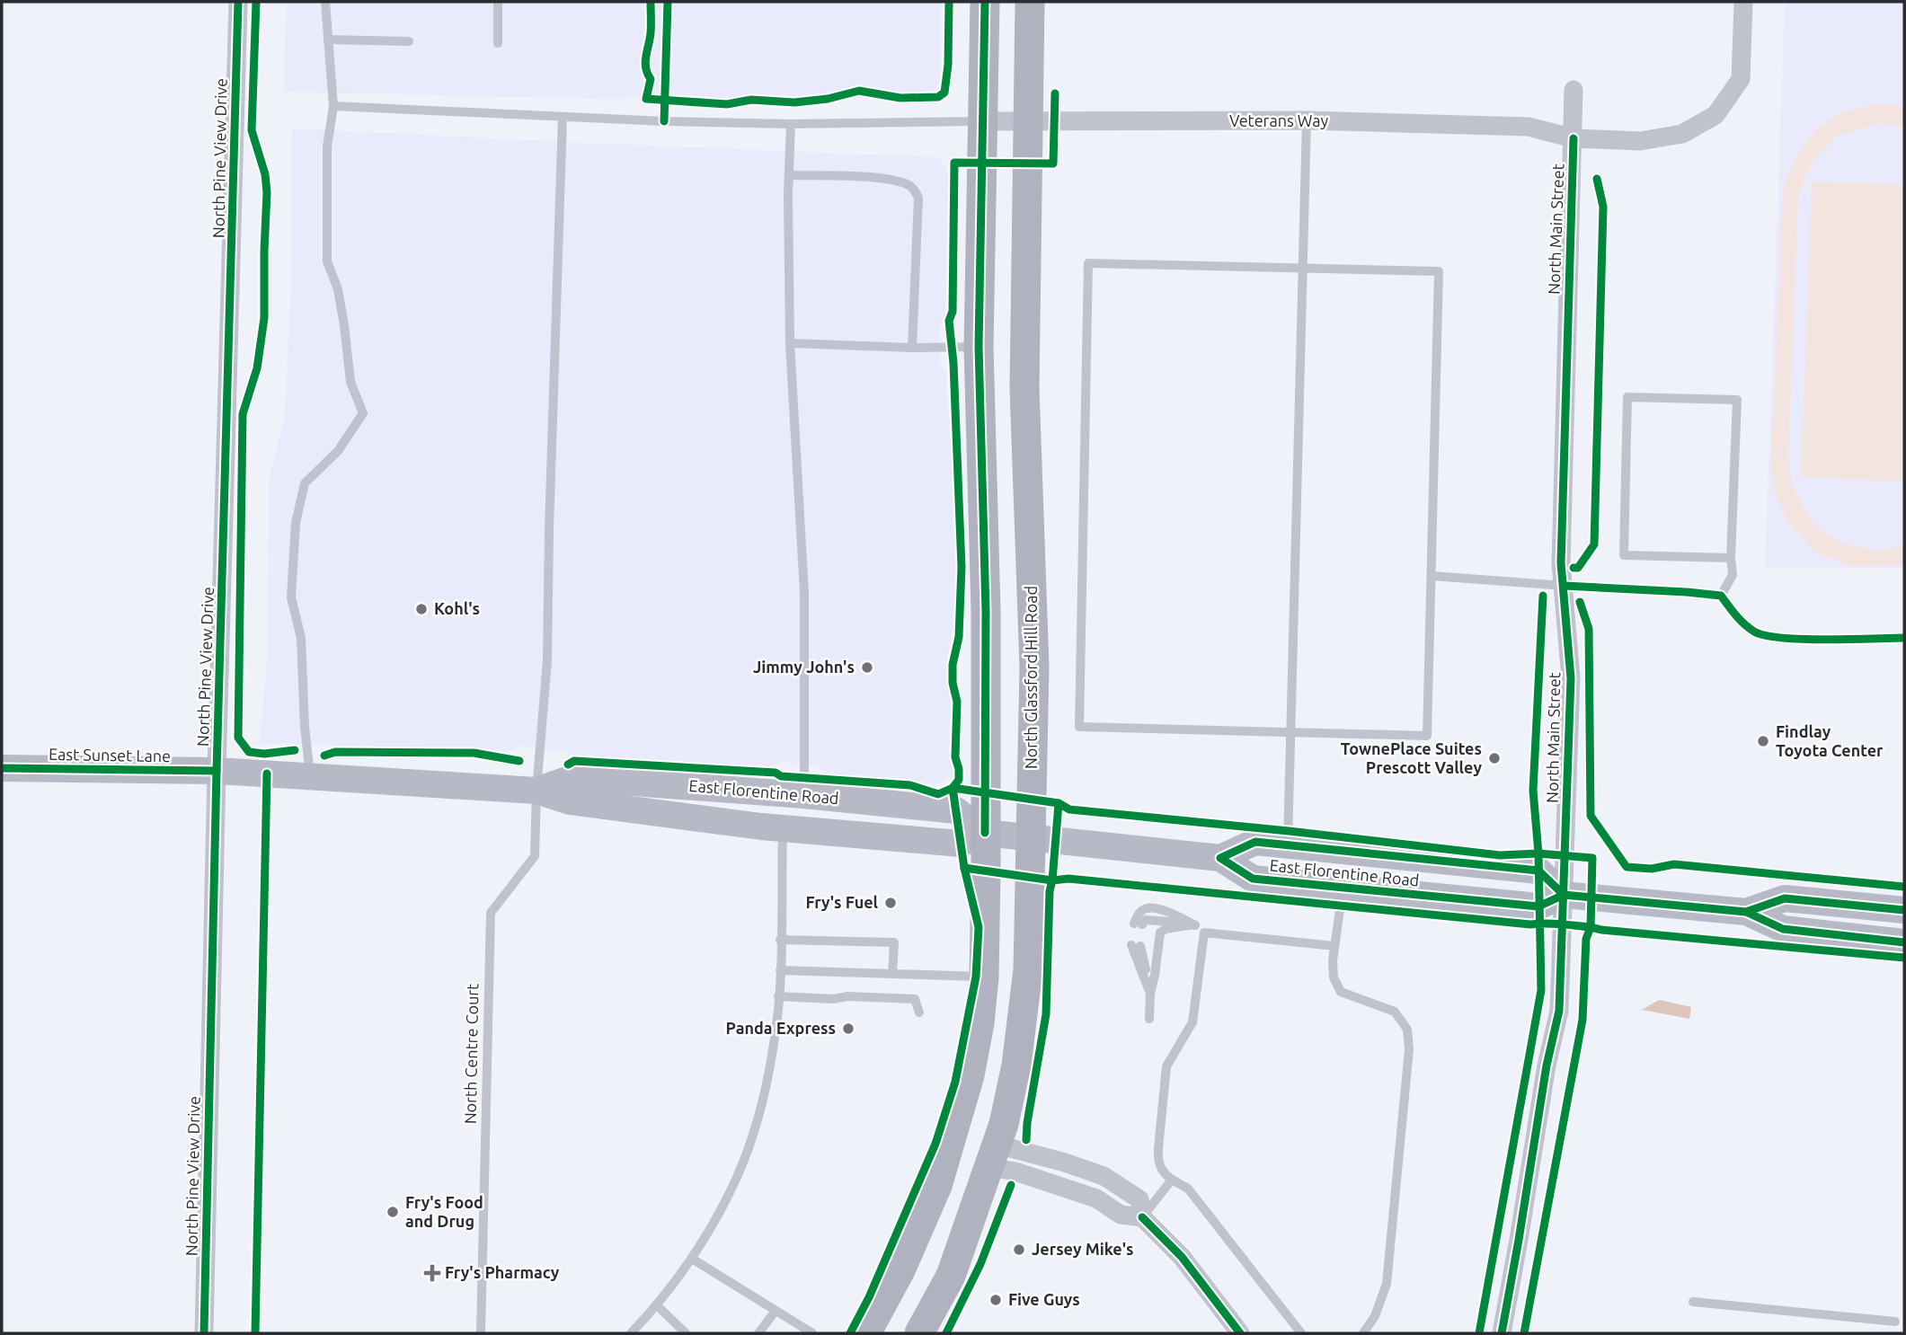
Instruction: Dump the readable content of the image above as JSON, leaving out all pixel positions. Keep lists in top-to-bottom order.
{
  "streets": {
    "main road": ["North Glassford Hill Road"],
    "street": [
      "Veterans Way",
      "North Pine View Drive",
      "North Main Street",
      "East Sunset Lane",
      "East Florentine Road"
    ],
    "lane": ["North Centre Court"]
  },
  "crossings": [
    ["Veterans Way", "North Main Street"],
    ["Veterans Way", "North Glassford Hill Road"],
    ["North Pine View Drive", "East Sunset Lane"],
    ["North Pine View Drive", "East Florentine Road"],
    ["North Main Street", "East Florentine Road"],
    ["North Glassford Hill Road", "East Florentine Road"],
    ["East Sunset Lane", "East Florentine Road"],
    ["East Florentine Road", "North Centre Court"]
  ],
  "places": {
    "other": [
      "Kohl's",
      "Jimmy John's",
      "Findlay Toyota Center",
      "TownePlace Suites Prescott Valley",
      "Fry's Fuel",
      "Panda Express",
      "Fry's Food and Drug",
      "Jersey Mike's",
      "Five Guys"
    ],
    "health": ["Fry's Pharmacy"]
  }
}
